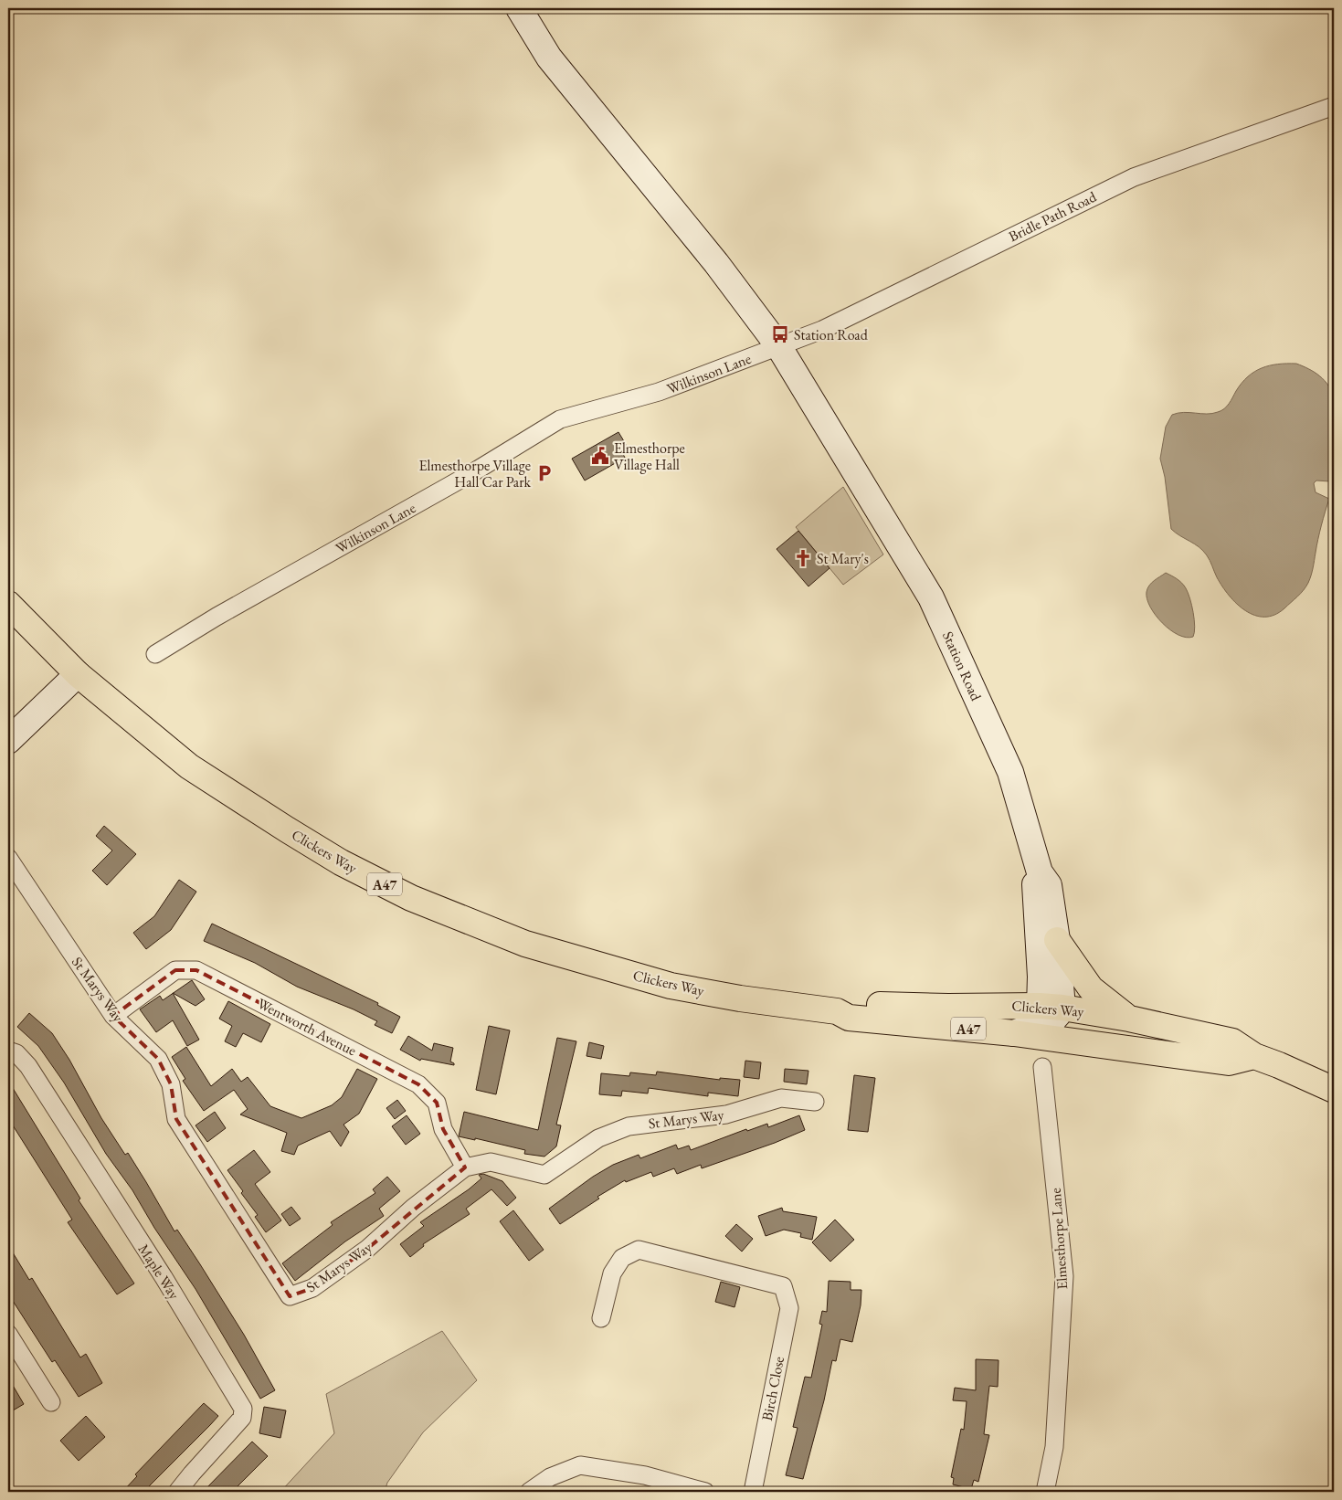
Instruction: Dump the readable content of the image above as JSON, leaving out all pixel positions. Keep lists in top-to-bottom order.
{
  "streets": {
    "main road": ["Station Road", "Clickers Way", "A47"],
    "street": [
      "Bridle Path Road",
      "Wilkinson Lane",
      "St Marys Way",
      "Wentworth Avenue",
      "Elmesthorpe Lane",
      "Maple Way",
      "Birch Close"
    ]
  },
  "crossings": [
    ["Bridle Path Road", "Wilkinson Lane"],
    ["Bridle Path Road", "Station Road"],
    ["Wilkinson Lane", "Station Road"],
    ["Station Road", "Clickers Way"],
    ["St Marys Way", "Wentworth Avenue"]
  ],
  "places": {
    "bus stop": ["Station Road"],
    "public building": ["Elmesthorpe Village Hall"],
    "parking": ["Elmesthorpe Village Hall Car Park"],
    "church": ["St Mary's"]
  }
}
